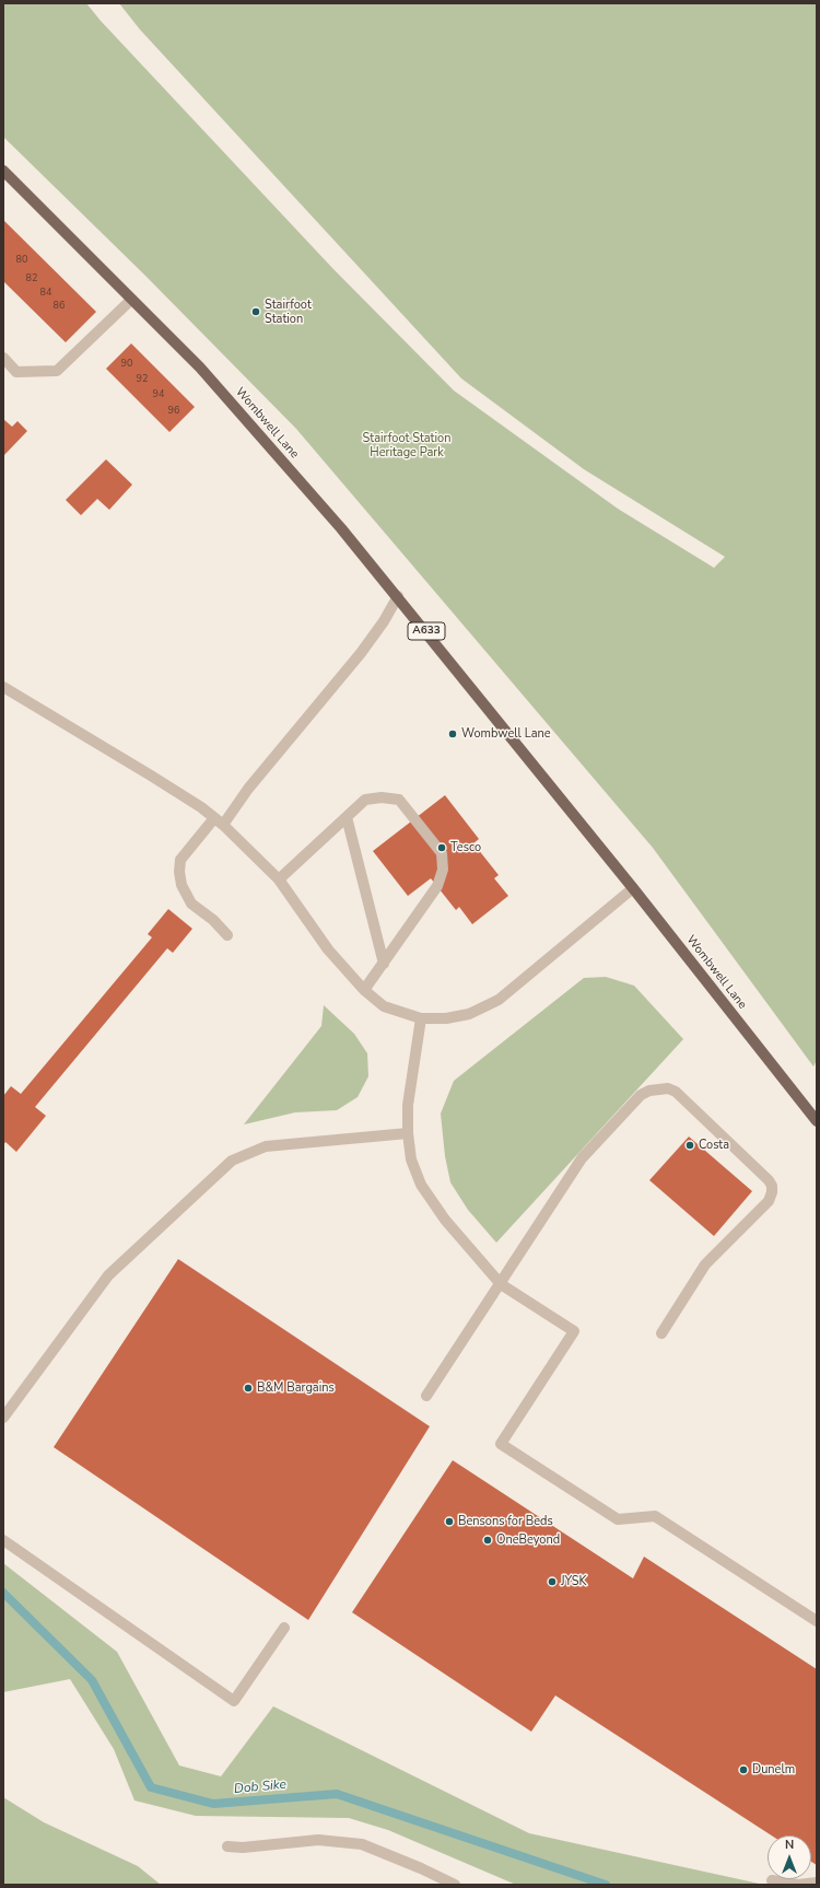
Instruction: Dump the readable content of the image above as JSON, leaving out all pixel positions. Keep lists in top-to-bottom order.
{
  "streets": {
    "main road": ["Wombwell Lane", "A633"]
  },
  "water": ["Dob Sike"],
  "parks": ["Stairfoot Station Heritage Park"],
  "places": [
    "Stairfoot Station",
    "Wombwell Lane",
    "Tesco",
    "Costa",
    "B&M Bargains",
    "Bensons for Beds",
    "OneBeyond",
    "JYSK",
    "Dunelm"
  ],
  "house_numbers": [
    "80",
    "82",
    "84",
    "86",
    "90",
    "92",
    "94",
    "96"
  ],
  "north": "top"
}
